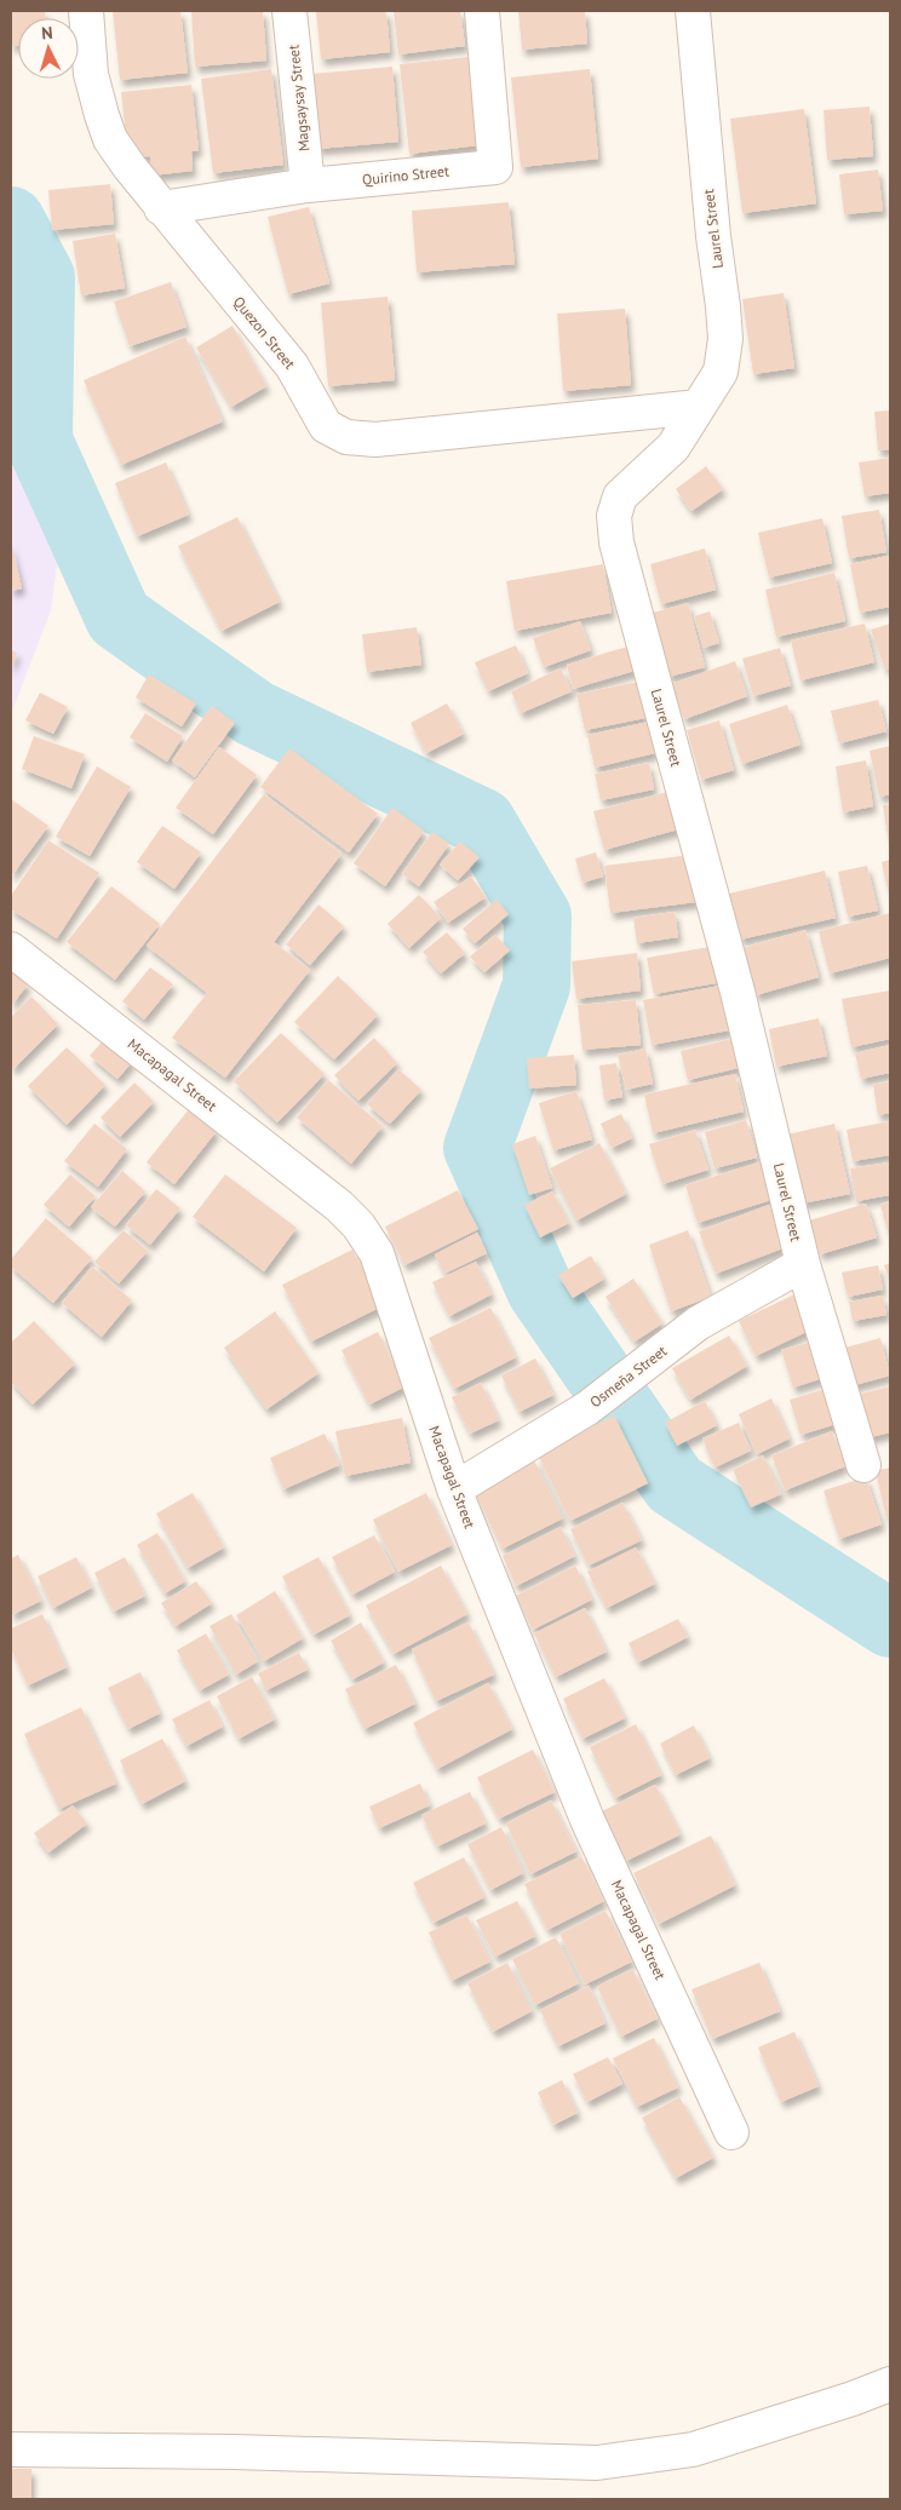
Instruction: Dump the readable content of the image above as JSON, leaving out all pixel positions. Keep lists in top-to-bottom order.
{
  "streets": {
    "street": [
      "Magsaysay Street",
      "Quirino Street",
      "Laurel Street",
      "Quezon Street",
      "Macapagal Street",
      "Osmeña Street"
    ]
  },
  "crossings": [
    ["Magsaysay Street", "Quirino Street"],
    ["Quirino Street", "Quezon Street"],
    ["Laurel Street", "Quezon Street"],
    ["Laurel Street", "Osmeña Street"],
    ["Macapagal Street", "Osmeña Street"]
  ],
  "north": "top"
}
